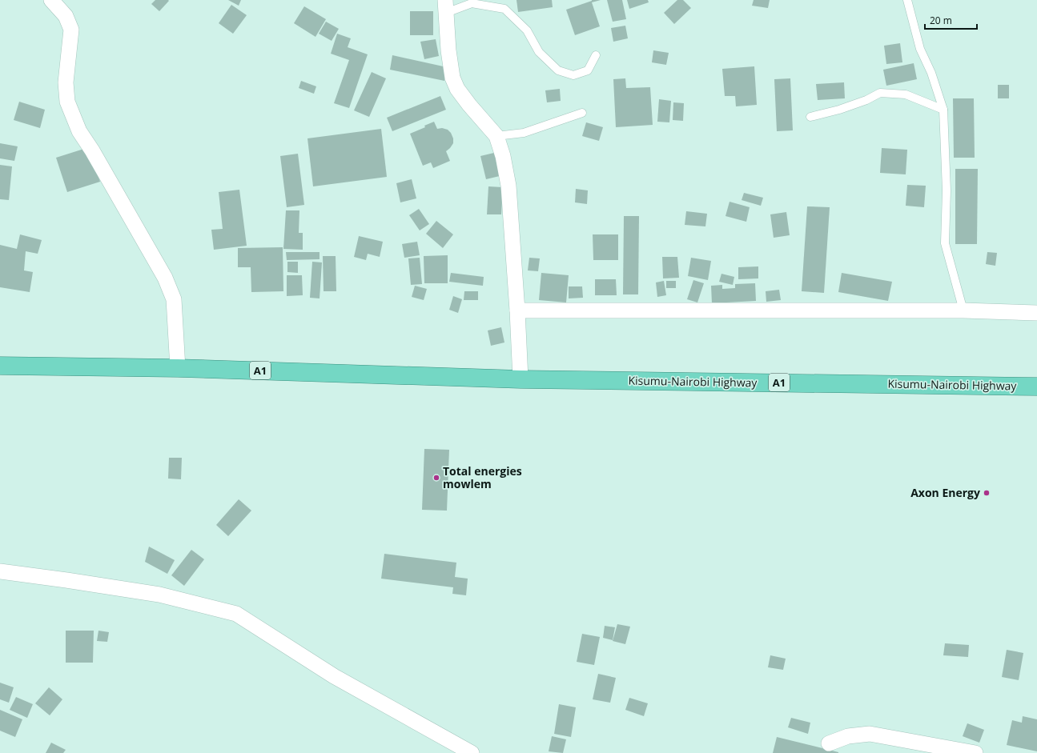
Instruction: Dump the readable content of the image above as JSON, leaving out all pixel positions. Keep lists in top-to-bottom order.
{
  "streets": {
    "highway": ["A1", "Kisumu-Nairobi Highway"]
  },
  "crossings": [
    ["A1", "Kisumu-Nairobi Highway"]
  ],
  "places": ["Total energies mowlem", "Axon Energy"],
  "scale_bar": "20 m"
}
